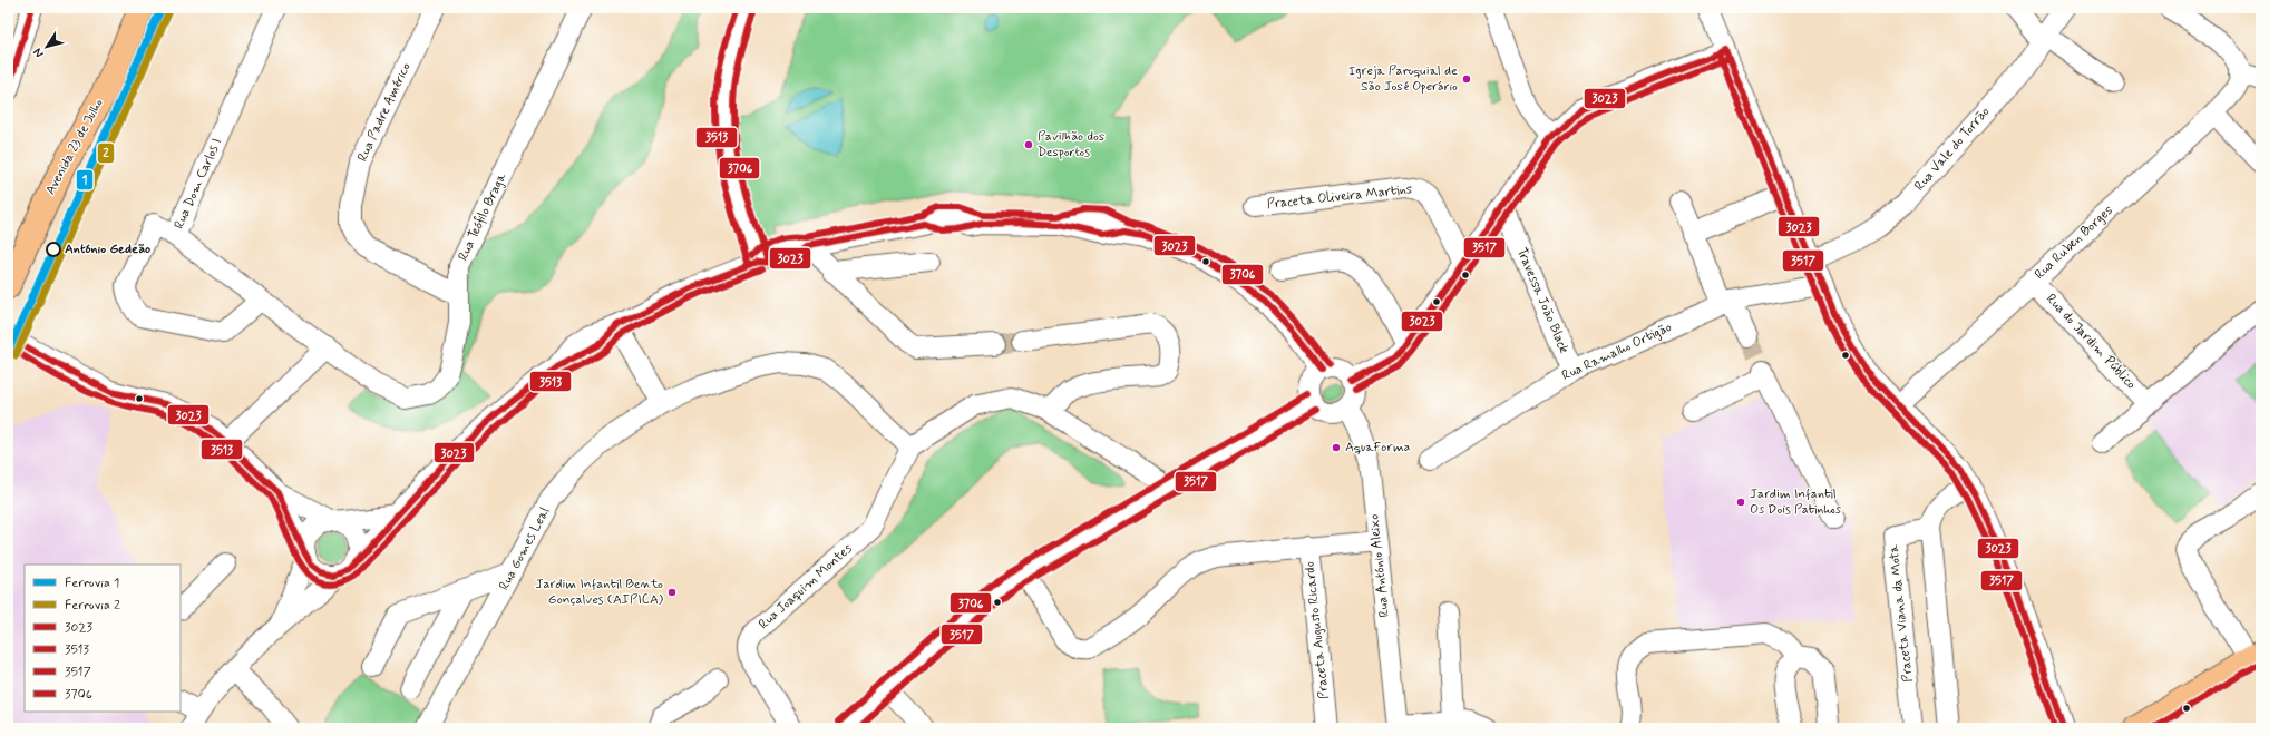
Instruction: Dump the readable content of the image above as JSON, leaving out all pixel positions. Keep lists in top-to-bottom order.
{
  "streets": {
    "main road": ["Avenida 23 de Julho"],
    "street": [
      "Rua Padre Américo",
      "Rua Vale do Torrão",
      "Rua Dom Carlos I",
      "Praceta Oliveira Martins",
      "Rua Teófilo Braga",
      "Rua Ruben Borges",
      "Travessa João Black",
      "Rua do Jardim Público",
      "Rua Ramalho Ortigão",
      "Rua Gomes Leal",
      "Rua António Aleixo",
      "Rua Joaquim Montes",
      "Praceta Viana da Mota",
      "Praceta Augusto Ricardo"
    ]
  },
  "crossings": [
    ["Rua Padre Américo", "Rua Teófilo Braga"],
    ["Rua Dom Carlos I", "Rua Teófilo Braga"],
    ["Rua Ruben Borges", "Rua do Jardim Público"],
    ["Travessa João Black", "Rua Ramalho Ortigão"],
    ["Rua Gomes Leal", "Rua Joaquim Montes"],
    ["Rua António Aleixo", "Praceta Augusto Ricardo"]
  ],
  "places": [
    "Igreja Paroquial de São José Operário",
    "Pavilhão dos Desportos",
    "António Gedeão",
    "AquaForma",
    "Jardim Infantil Os Dois Patinhos",
    "Jardim Infantil Bento Gonçalves (AIPICA)"
  ],
  "lines": [
    "rail line 1",
    "transit line 3023",
    "transit line 3513",
    "transit line 3706",
    "rail line 2",
    "transit line 3517"
  ],
  "legend": [
    "Ferrovia 1",
    "Ferrovia 2",
    "3023",
    "3513",
    "3517",
    "3706"
  ],
  "north": "bottom left"
}
